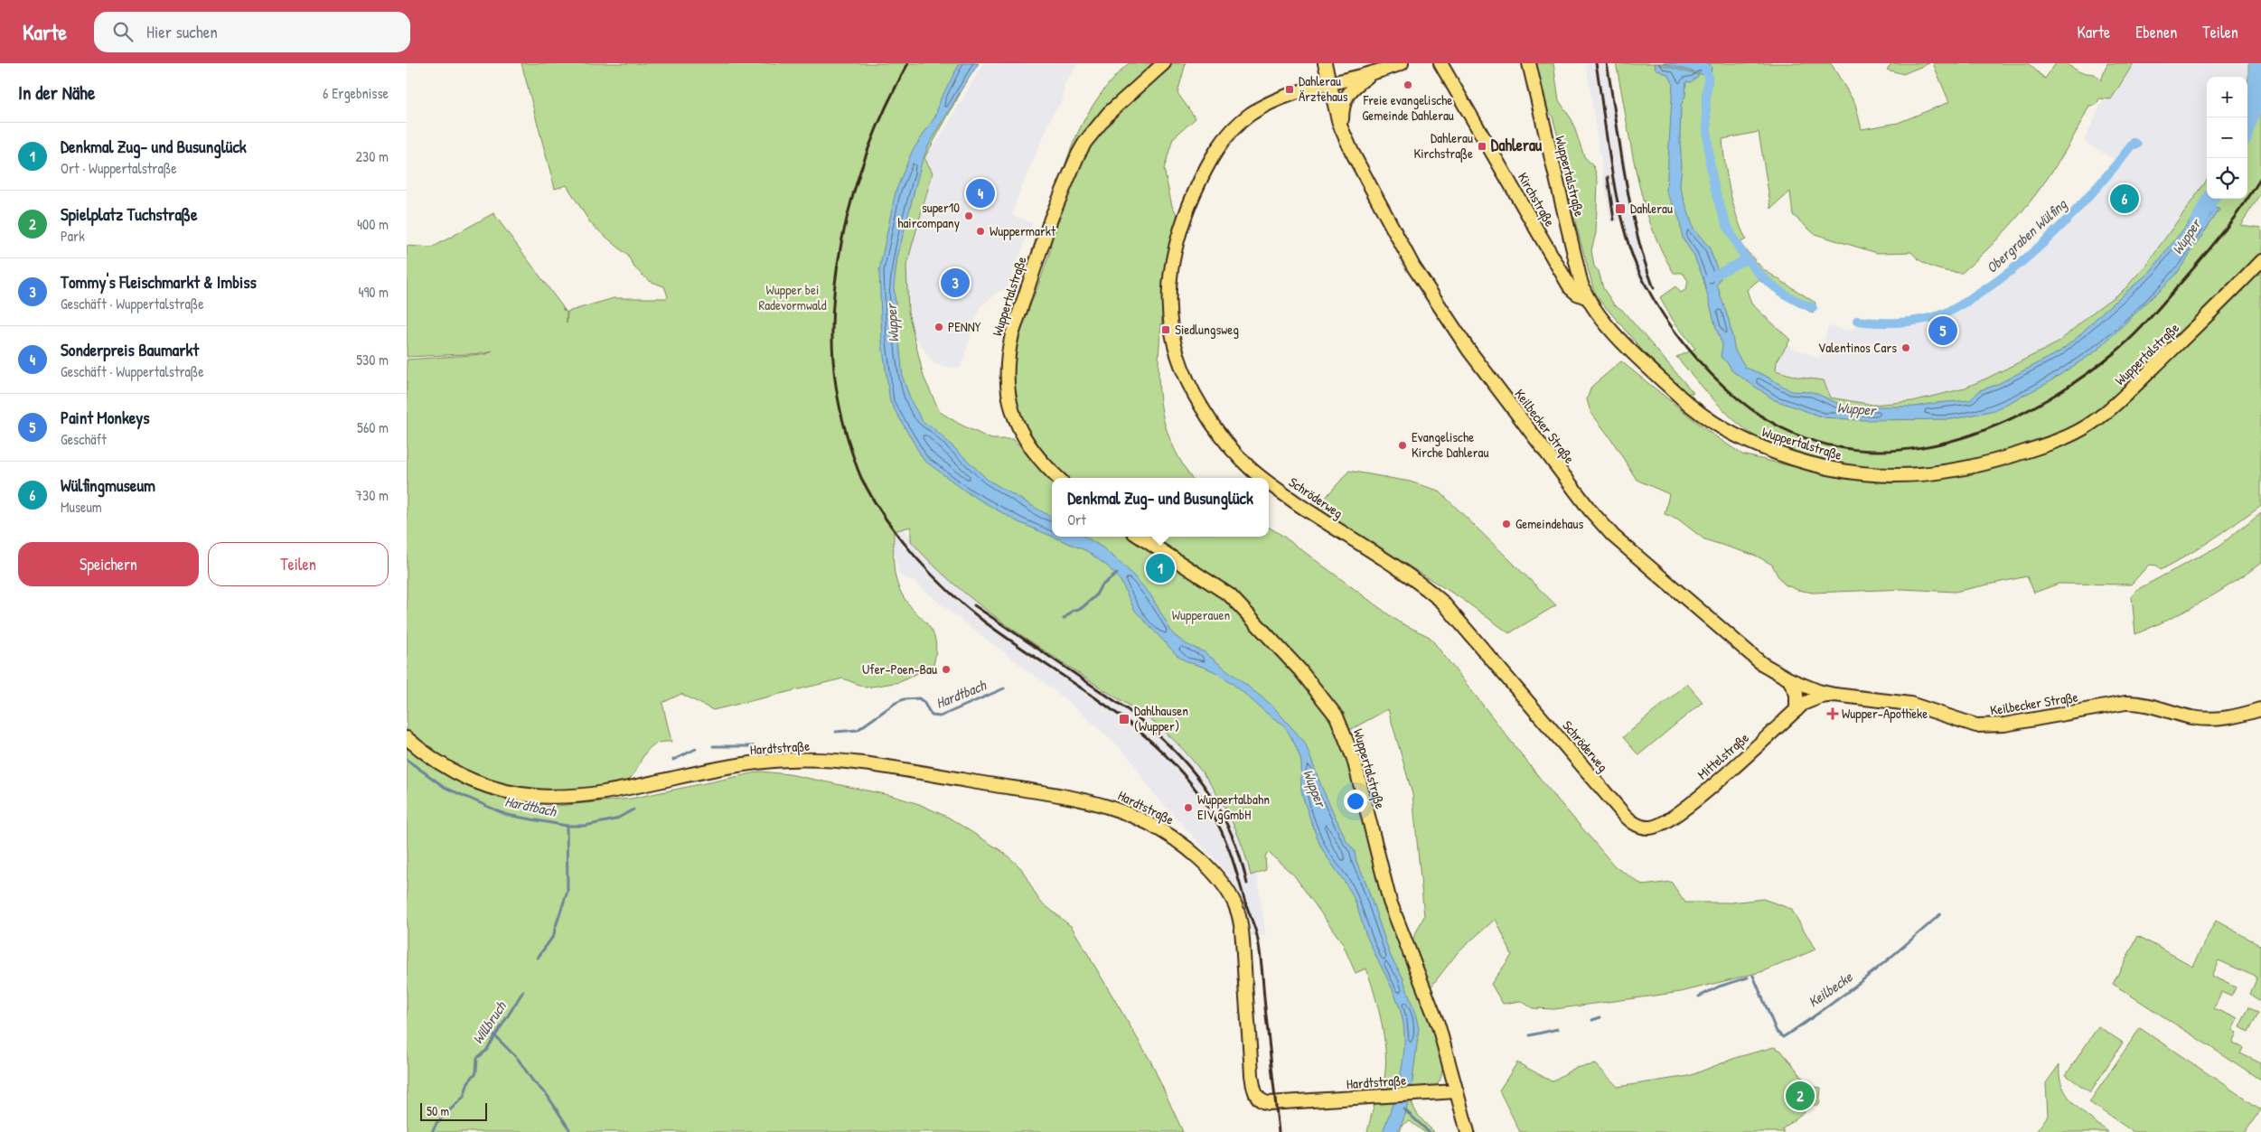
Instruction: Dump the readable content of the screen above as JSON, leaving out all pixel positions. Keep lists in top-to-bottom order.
{
  "streets": {
    "main road": [
      "Wuppertalstraße",
      "Kirchstraße",
      "Keilbecker Straße",
      "Schröderweg",
      "Hardtstraße",
      "Mittelstraße"
    ]
  },
  "crossings": [
    ["Wuppertalstraße", "Kirchstraße"],
    ["Wuppertalstraße", "Hardtstraße"],
    ["Keilbecker Straße", "Schröderweg"],
    ["Keilbecker Straße", "Mittelstraße"],
    ["Schröderweg", "Mittelstraße"]
  ],
  "districts": ["Dahlerau"],
  "water": [
    "Obergraben Wülfing",
    "Wupper",
    "Hardtbach",
    "Keilbecke",
    "Willbruch"
  ],
  "parks": ["Wupper bei Radevormwald", "Wupperauen"],
  "places": {
    "other": [
      "Freie evangelische Gemeinde Dahlerau",
      "super10 haircompany",
      "Wuppermarkt",
      "PENNY",
      "Valentinos Cars",
      "Evangelische Kirche Dahlerau",
      "Gemeindehaus",
      "Ufer-Poen-Bau",
      "Wuppertalbahn EIV gGmbH"
    ],
    "transit": [
      "Dahlerau Ärztehaus",
      "Dahlerau Kirchstraße",
      "Dahlerau",
      "Siedlungsweg",
      "Dahlhausen (Wupper)"
    ],
    "health": ["Wupper-Apotheke"]
  },
  "scale_bar": "50 m",
  "page": {
    "header": "Karte",
    "search": "Hier suchen",
    "nav": ["Karte", "Ebenen", "Teilen"],
    "heading": ["In der Nähe", "6 Ergebnisse"],
    "map_buttons": ["+", "−"],
    "list": [
      {
        "mark": "1",
        "name": "Denkmal Zug- und Busunglück",
        "note": "Ort · Wuppertalstraße",
        "value": "230 m"
      },
      {
        "mark": "2",
        "name": "Spielplatz Tuchstraße",
        "note": "Park",
        "value": "400 m"
      },
      {
        "mark": "3",
        "name": "Tommy's Fleischmarkt & Imbiss",
        "note": "Geschäft · Wuppertalstraße",
        "value": "490 m"
      },
      {
        "mark": "4",
        "name": "Sonderpreis Baumarkt",
        "note": "Geschäft · Wuppertalstraße",
        "value": "530 m"
      },
      {
        "mark": "5",
        "name": "Paint Monkeys",
        "note": "Geschäft",
        "value": "560 m"
      },
      {
        "mark": "6",
        "name": "Wülfingmuseum",
        "note": "Museum",
        "value": "730 m"
      }
    ],
    "pins": [
      "4",
      "6",
      "3",
      "5",
      "1",
      "2"
    ],
    "popup": ["Denkmal Zug- und Busunglück", "Ort"],
    "buttons": ["Speichern", "Teilen"],
    "scale": "50 m"
  }
}
